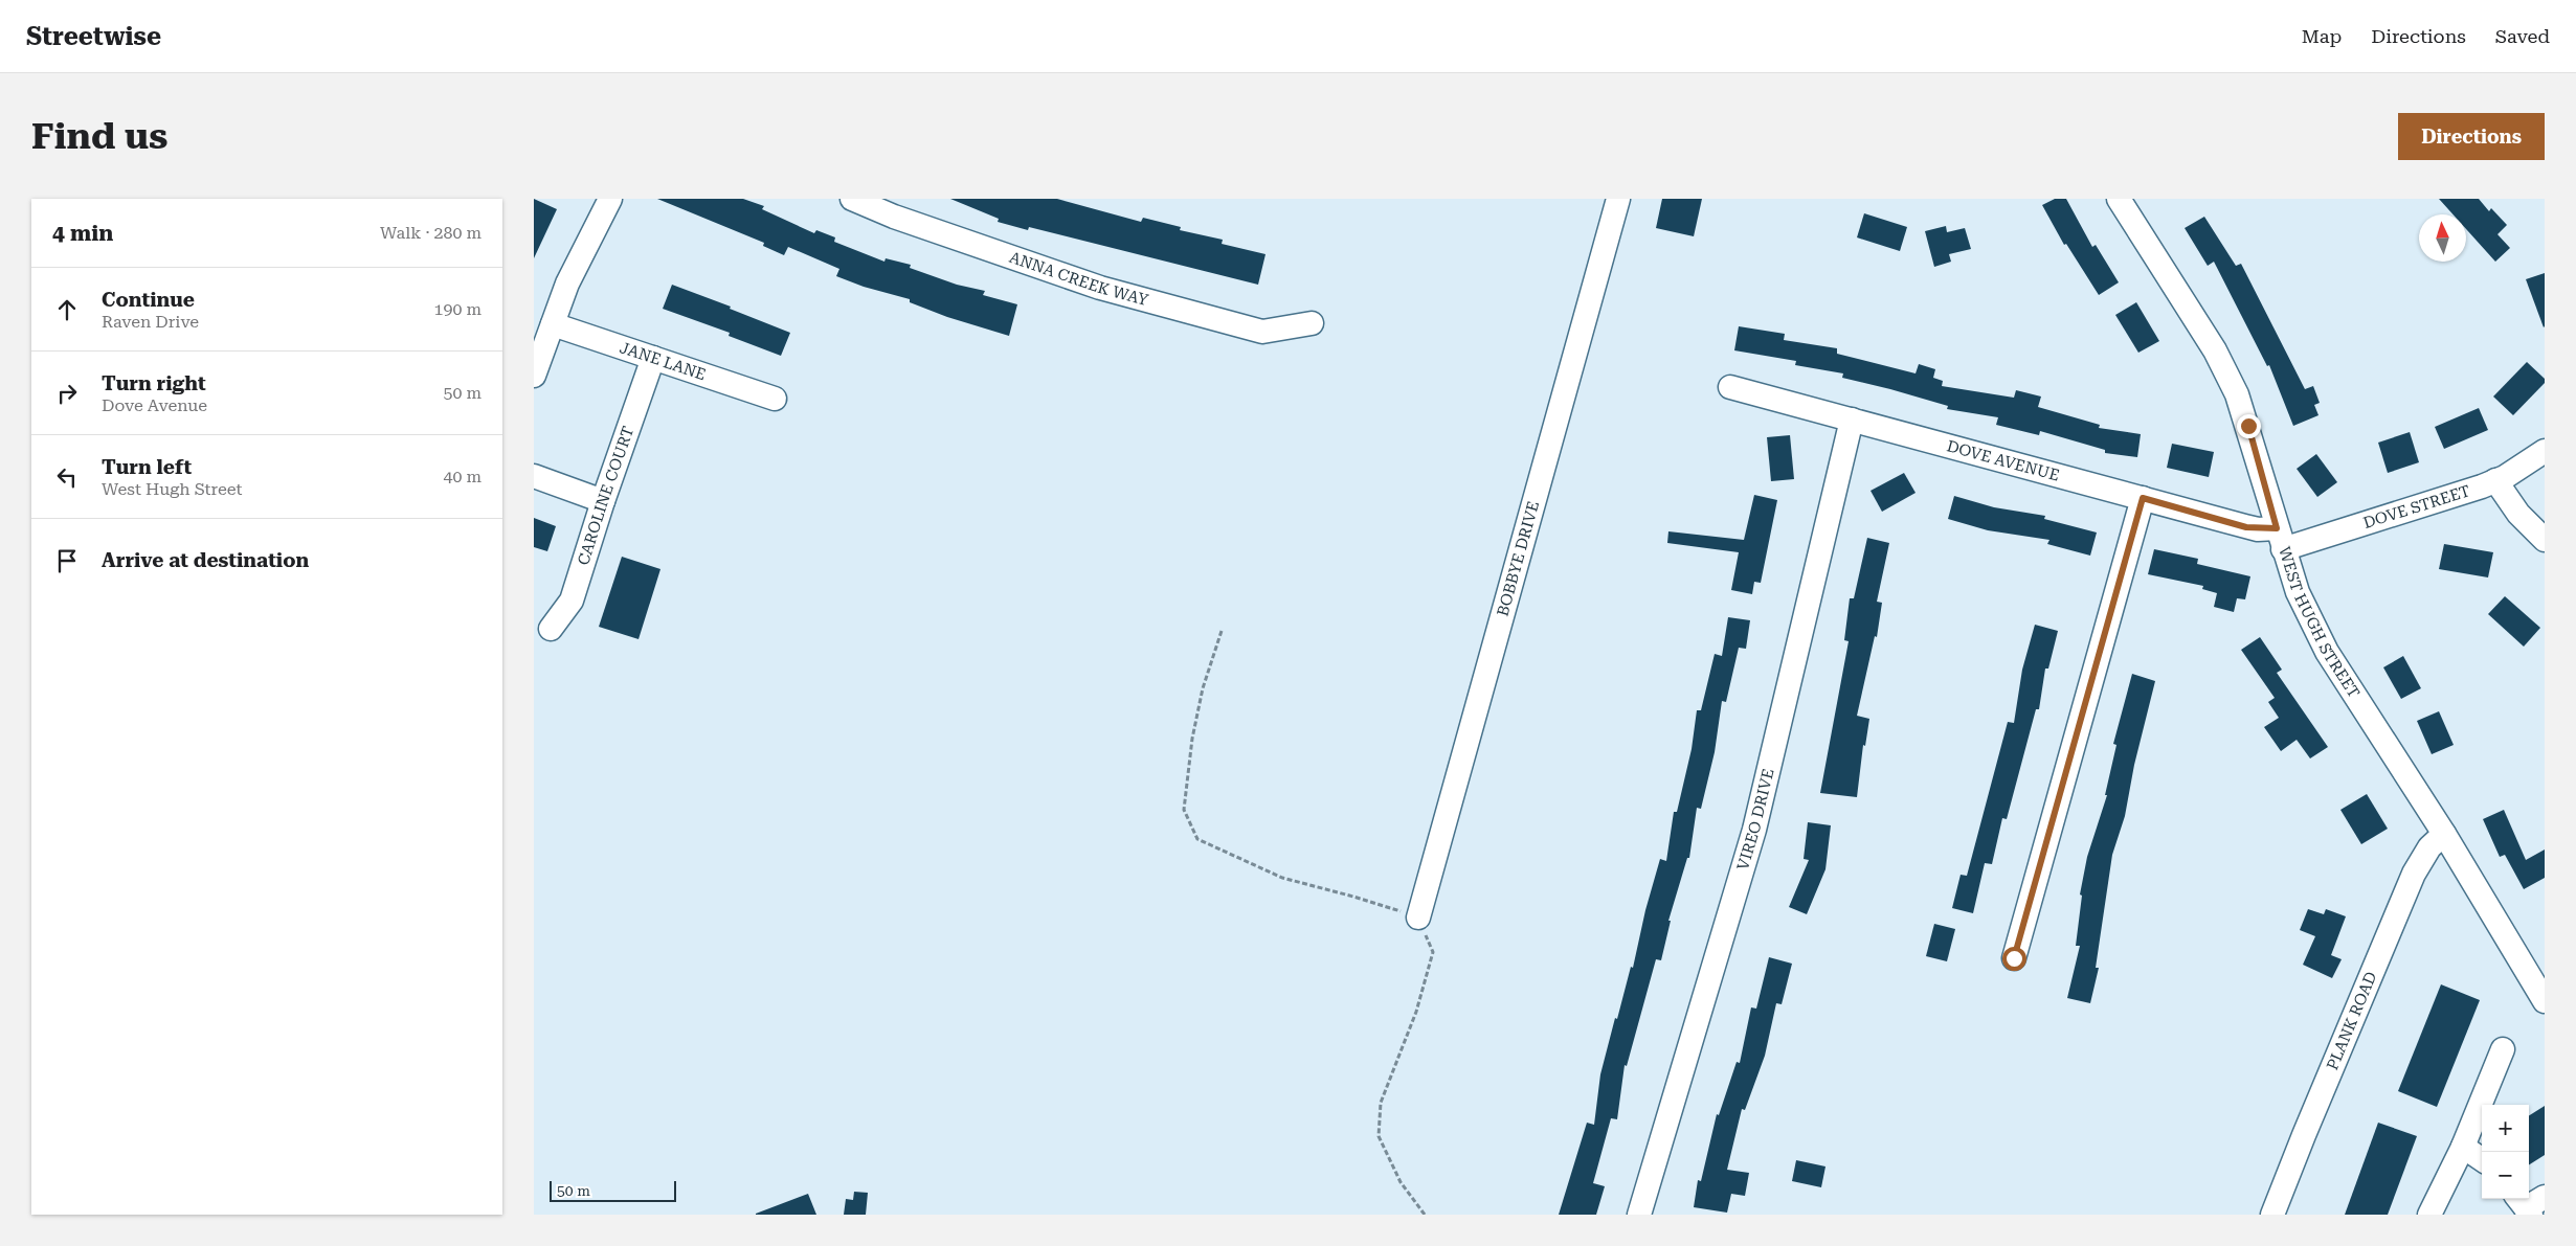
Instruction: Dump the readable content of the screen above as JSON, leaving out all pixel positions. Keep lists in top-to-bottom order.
{
  "streets": {
    "street": [
      "ANNA CREEK WAY",
      "JANE LANE",
      "DOVE AVENUE",
      "CAROLINE COURT",
      "DOVE STREET",
      "BOBBYE DRIVE",
      "WEST HUGH STREET",
      "VIREO DRIVE",
      "PLANK ROAD"
    ]
  },
  "crossings": [
    ["JANE LANE", "CAROLINE COURT"],
    ["DOVE AVENUE", "DOVE STREET"],
    ["DOVE AVENUE", "WEST HUGH STREET"],
    ["DOVE AVENUE", "VIREO DRIVE"],
    ["DOVE STREET", "WEST HUGH STREET"],
    ["WEST HUGH STREET", "PLANK ROAD"]
  ],
  "scale_bar": "50 m",
  "north": "top",
  "page": {
    "header": "Streetwise",
    "nav": ["Map", "Directions", "Saved"],
    "buttons": "Directions",
    "title": "Find us",
    "heading": ["4 min", "Walk · 280 m"],
    "list": [
      ["Continue", "Raven Drive", "190 m"],
      ["Turn right", "Dove Avenue", "50 m"],
      ["Turn left", "West Hugh Street", "40 m"],
      "Arrive at destination"
    ],
    "map_buttons": ["+", "−"],
    "scale": "50 m"
  }
}
